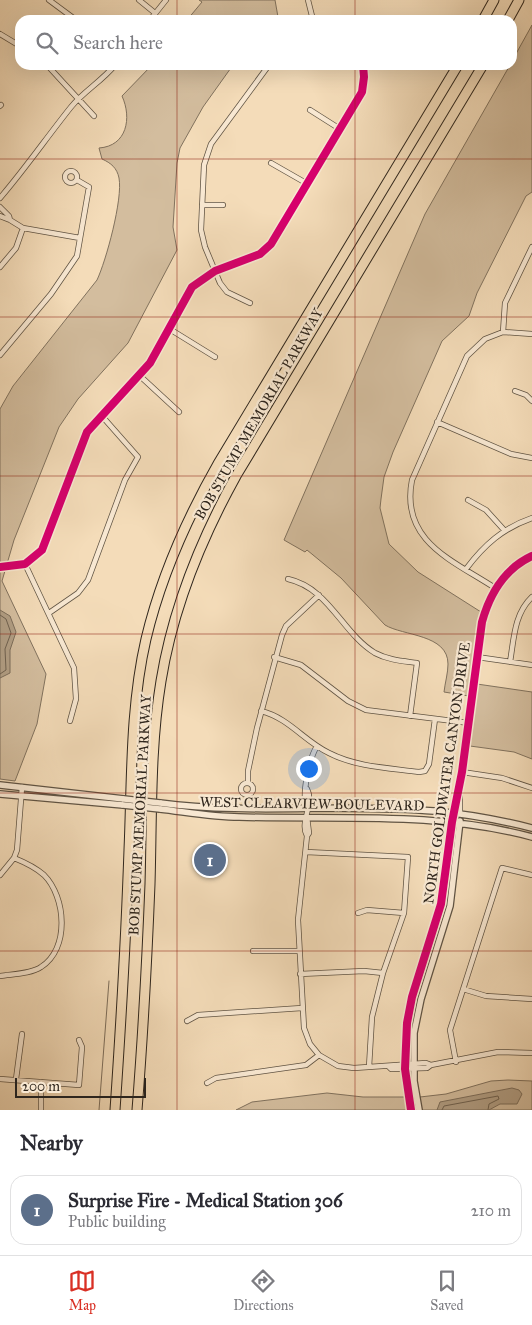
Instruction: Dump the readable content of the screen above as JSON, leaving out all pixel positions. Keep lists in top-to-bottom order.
{
  "streets": {
    "highway": ["BOB STUMP MEMORIAL PARKWAY"],
    "street": ["NORTH GOLDWATER CANYON DRIVE", "WEST CLEARVIEW BOULEVARD"]
  },
  "crossings": [
    ["NORTH GOLDWATER CANYON DRIVE", "WEST CLEARVIEW BOULEVARD"]
  ],
  "scale_bar": "200 m",
  "page": {
    "search": "Search here",
    "pins": "1",
    "scale": "200 m",
    "heading": "Nearby",
    "list": [
      {
        "mark": "1",
        "name": "Surprise Fire - Medical Station 306",
        "note": "Public building",
        "value": "210 m"
      }
    ],
    "nav": ["Map", "Directions", "Saved"]
  }
}
